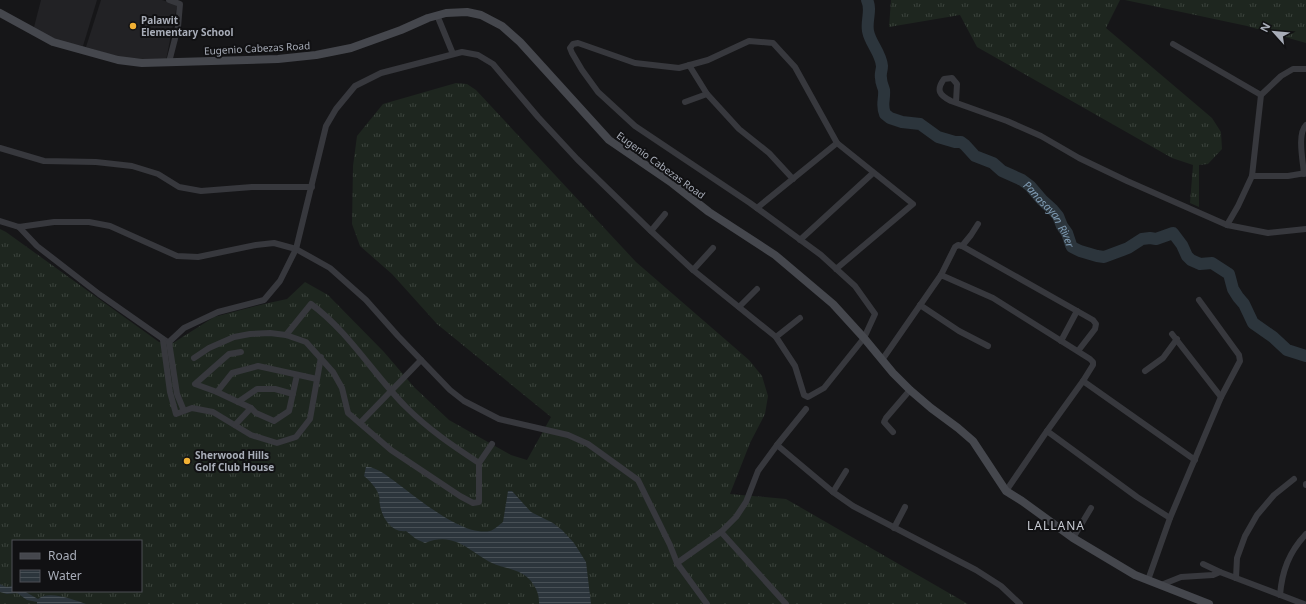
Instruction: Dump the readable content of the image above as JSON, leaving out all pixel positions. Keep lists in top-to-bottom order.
{
  "streets": {
    "street": ["Eugenio Cabezas Road"]
  },
  "districts": ["LALLANA"],
  "water": ["Panasayan River"],
  "places": ["Palawit Elementary School", "Sherwood Hills Golf Club House"],
  "legend": ["Road", "Water"],
  "north": "top left"
}
